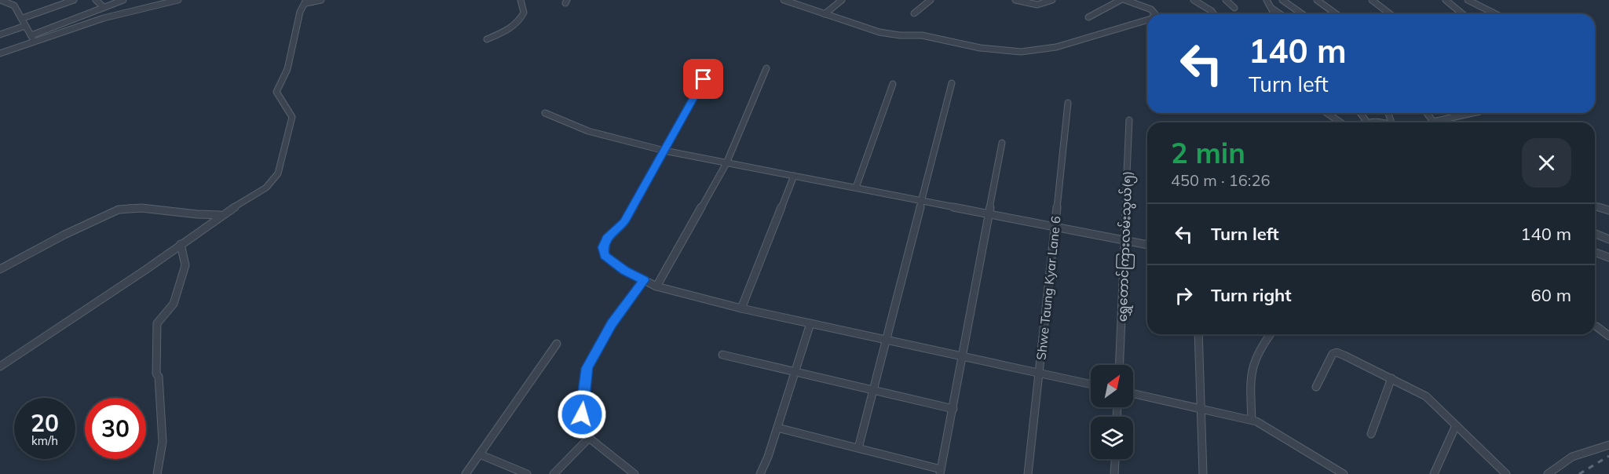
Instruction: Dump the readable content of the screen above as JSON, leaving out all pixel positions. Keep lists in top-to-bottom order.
{
  "streets": {
    "street": ["ရွှေတောင်ကြားလမ်းသွယ်(၅)", "Shwe Taung Kyar Lane 6"]
  },
  "north": "top right",
  "page": {
    "turn": ["140 m", "Turn left"],
    "heading": ["2 min", "450 m · 16:26"],
    "list": [
      {
        "name": "Turn left",
        "value": "140 m"
      },
      {
        "name": "Turn right",
        "value": "60 m"
      }
    ],
    "speed": "20 km/h",
    "limit": "30"
  }
}
